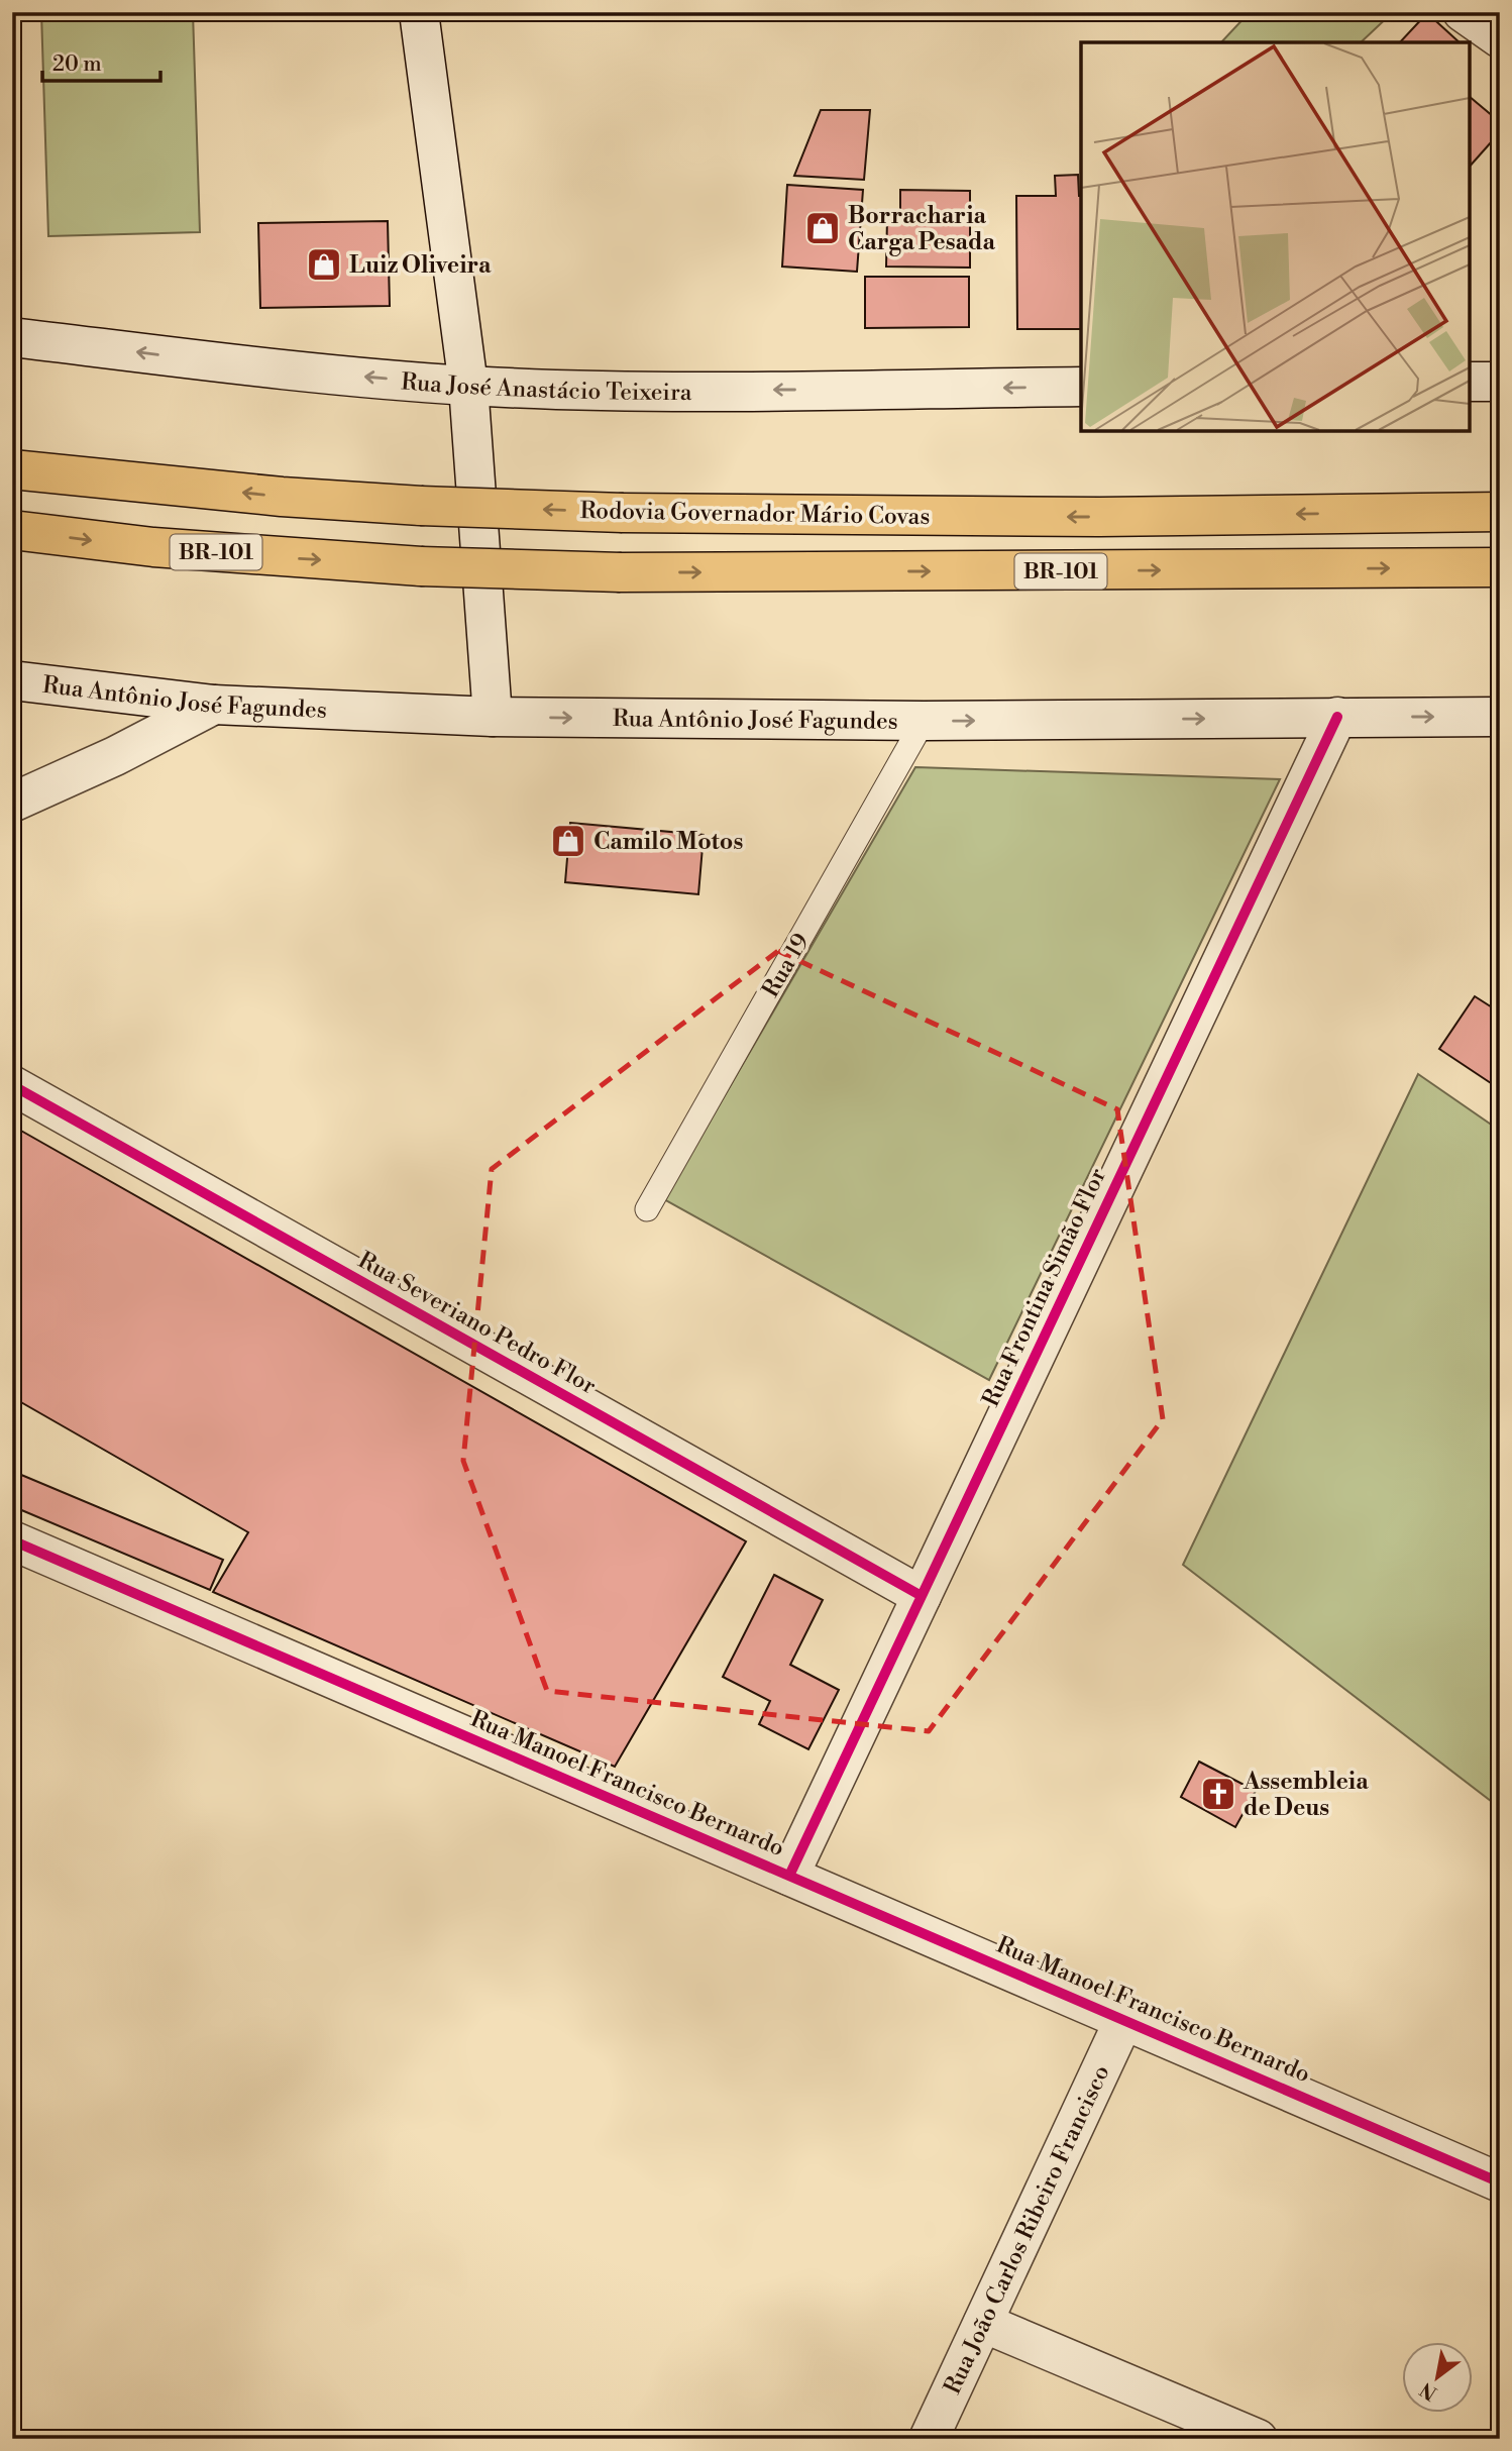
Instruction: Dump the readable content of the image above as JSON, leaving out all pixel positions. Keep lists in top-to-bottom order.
{
  "streets": {
    "highway": ["Rodovia Governador Mário Covas", "BR-101"],
    "street": [
      "Rua José Anastácio Teixeira",
      "Rua Antônio José Fagundes",
      "Rua Frontina Simão Flor",
      "Rua Severiano Pedro Flor",
      "Rua Manoel Francisco Bernardo",
      "Rua João Carlos Ribeiro Francisco"
    ],
    "lane": ["Rua 19"]
  },
  "crossings": [
    ["Rua Antônio José Fagundes", "Rua 19"],
    ["Rua Antônio José Fagundes", "Rua Frontina Simão Flor"],
    ["Rua Frontina Simão Flor", "Rua Severiano Pedro Flor"],
    ["Rua Frontina Simão Flor", "Rua Manoel Francisco Bernardo"],
    ["Rua Manoel Francisco Bernardo", "Rua João Carlos Ribeiro Francisco"]
  ],
  "one_way": ["Rua José Anastácio Teixeira", "Rua Antônio José Fagundes"],
  "places": {
    "shop": ["Borracharia Carga Pesada", "Luiz Oliveira", "Camilo Motos"],
    "church": ["Assembleia de Deus"]
  },
  "scale_bar": "20 m",
  "north": "bottom left"
}
